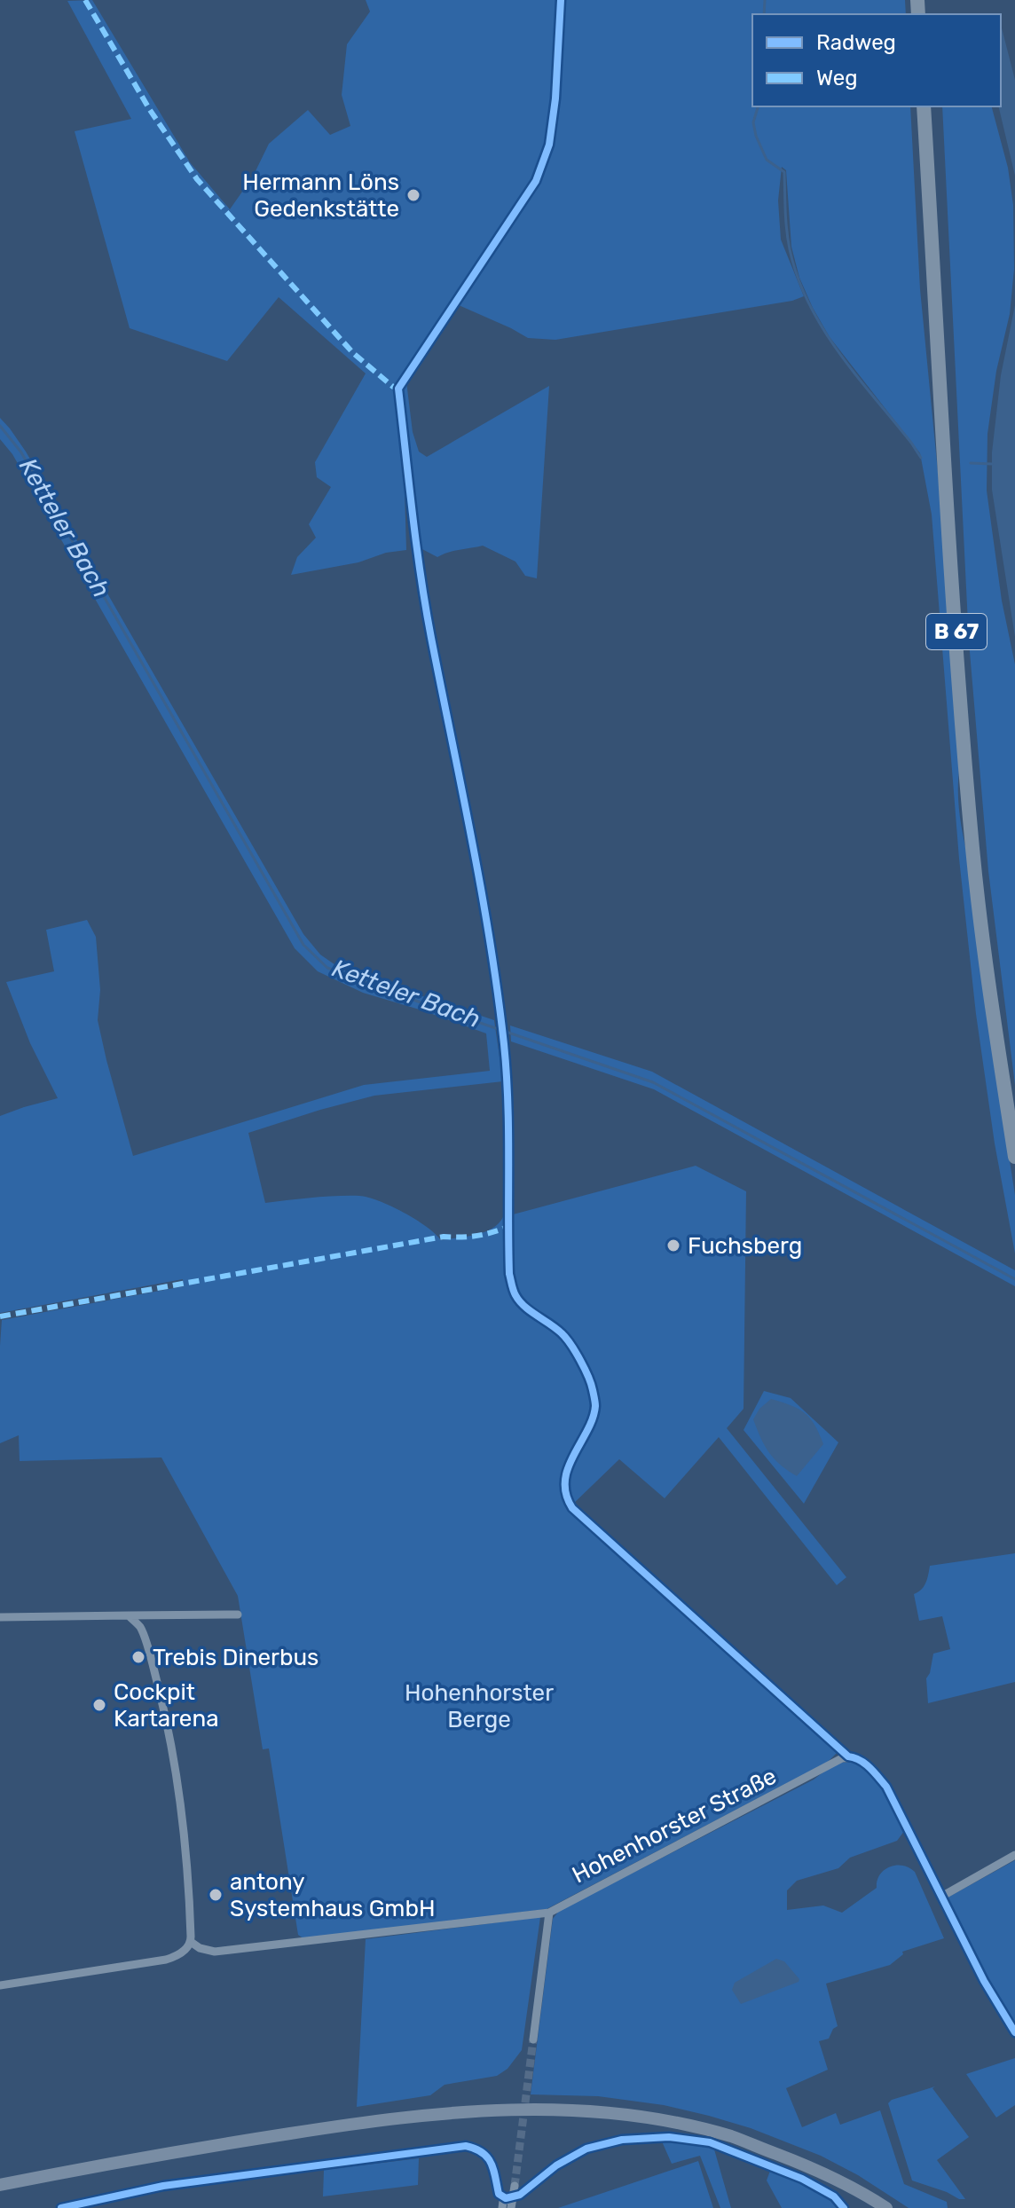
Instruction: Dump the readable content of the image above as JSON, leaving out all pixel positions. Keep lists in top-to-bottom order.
{
  "streets": {
    "highway": ["B 67"],
    "street": ["Hohenhorster Straße"]
  },
  "water": ["Ketteler Bach"],
  "parks": ["Hohenhorster Berge"],
  "places": [
    "Hermann Löns Gedenkstätte",
    "Fuchsberg",
    "Trebis Dinerbus",
    "Cockpit Kartarena",
    "antony Systemhaus GmbH"
  ],
  "legend": ["Radweg", "Weg"]
}
